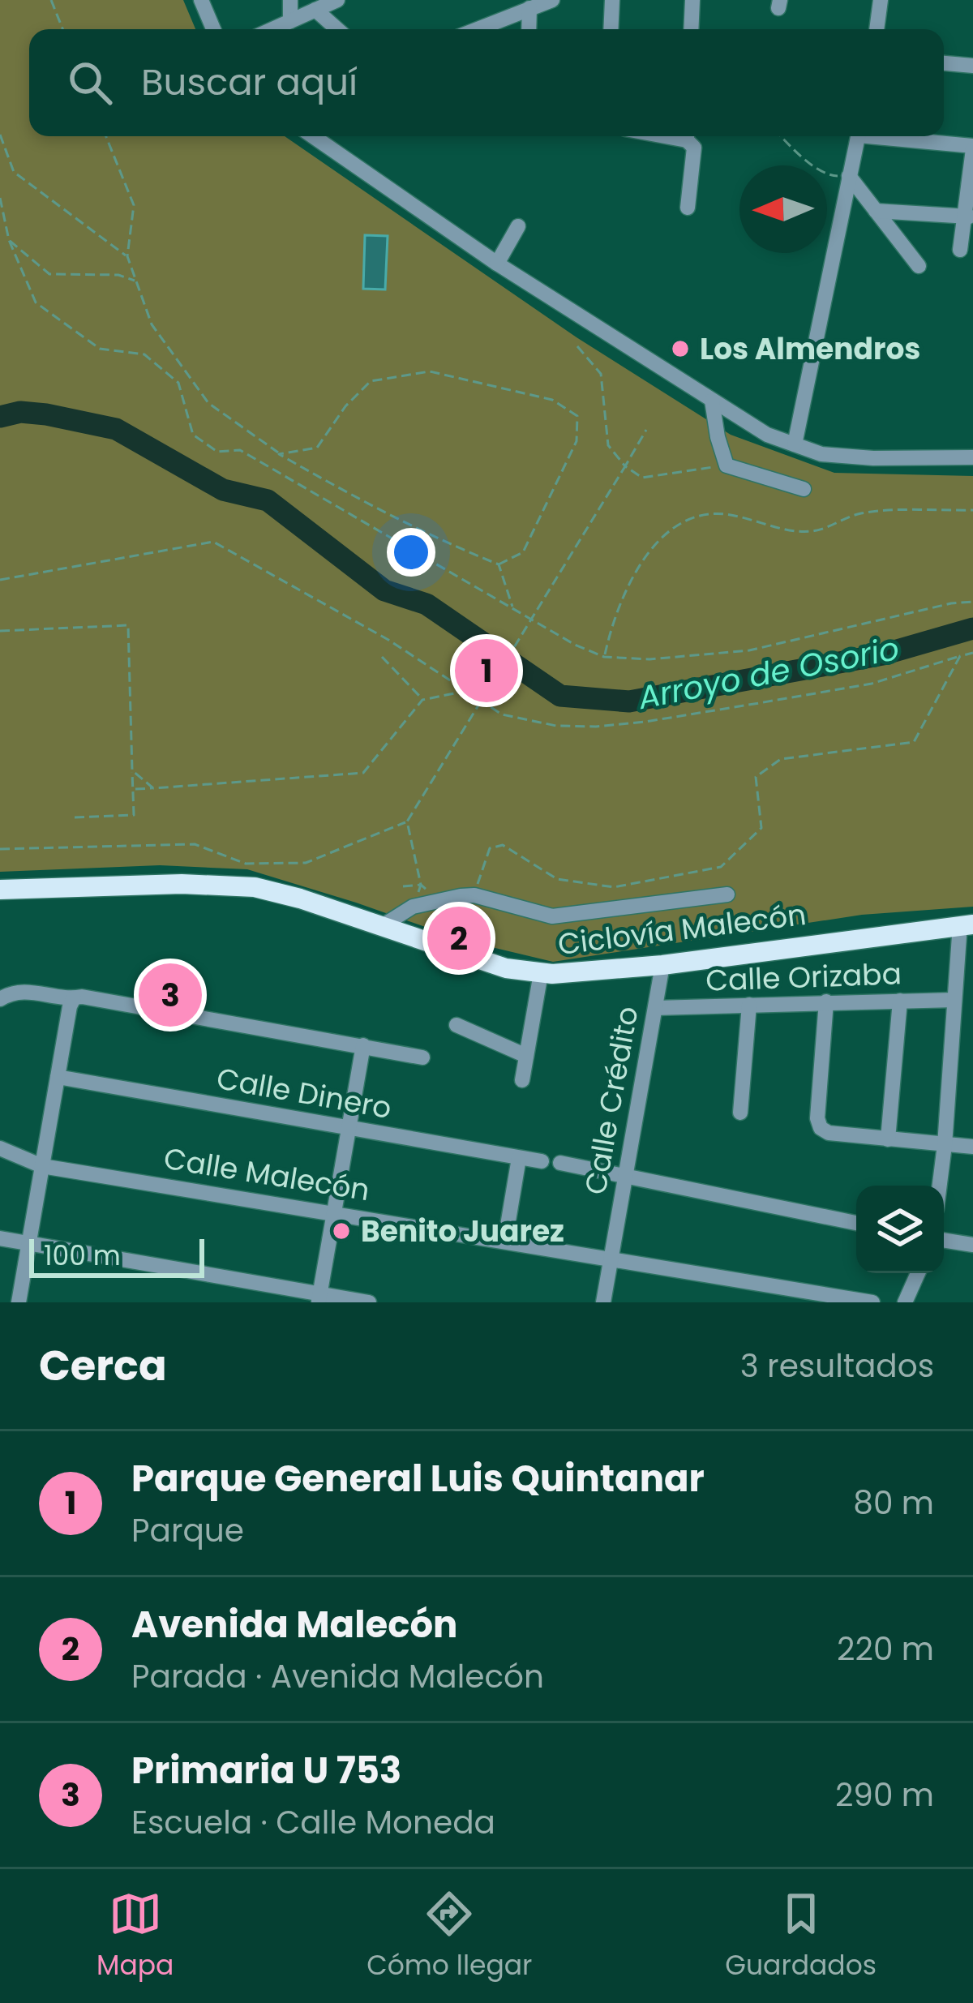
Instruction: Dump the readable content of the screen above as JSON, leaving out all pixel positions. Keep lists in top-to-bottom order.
{
  "streets": {
    "street": [
      "Calle Orizaba",
      "Calle Dinero",
      "Calle Crédito",
      "Calle Malecón"
    ]
  },
  "crossings": [
    ["Calle Orizaba", "Calle Crédito"],
    ["Calle Crédito", "Calle Malecón"]
  ],
  "water": ["Arroyo de Osorio"],
  "places": ["Los Almendros", "Benito Juarez"],
  "scale_bar": "100 m",
  "north": "left",
  "page": {
    "search": "Buscar aquí",
    "pins": ["1", "2", "3"],
    "scale": "100 m",
    "heading": ["Cerca", "3 resultados"],
    "list": [
      {
        "mark": "1",
        "name": "Parque General Luis Quintanar",
        "note": "Parque",
        "value": "80 m"
      },
      {
        "mark": "2",
        "name": "Avenida Malecón",
        "note": "Parada · Avenida Malecón",
        "value": "220 m"
      },
      {
        "mark": "3",
        "name": "Primaria U 753",
        "note": "Escuela · Calle Moneda",
        "value": "290 m"
      }
    ],
    "nav": ["Mapa", "Cómo llegar", "Guardados"]
  }
}
